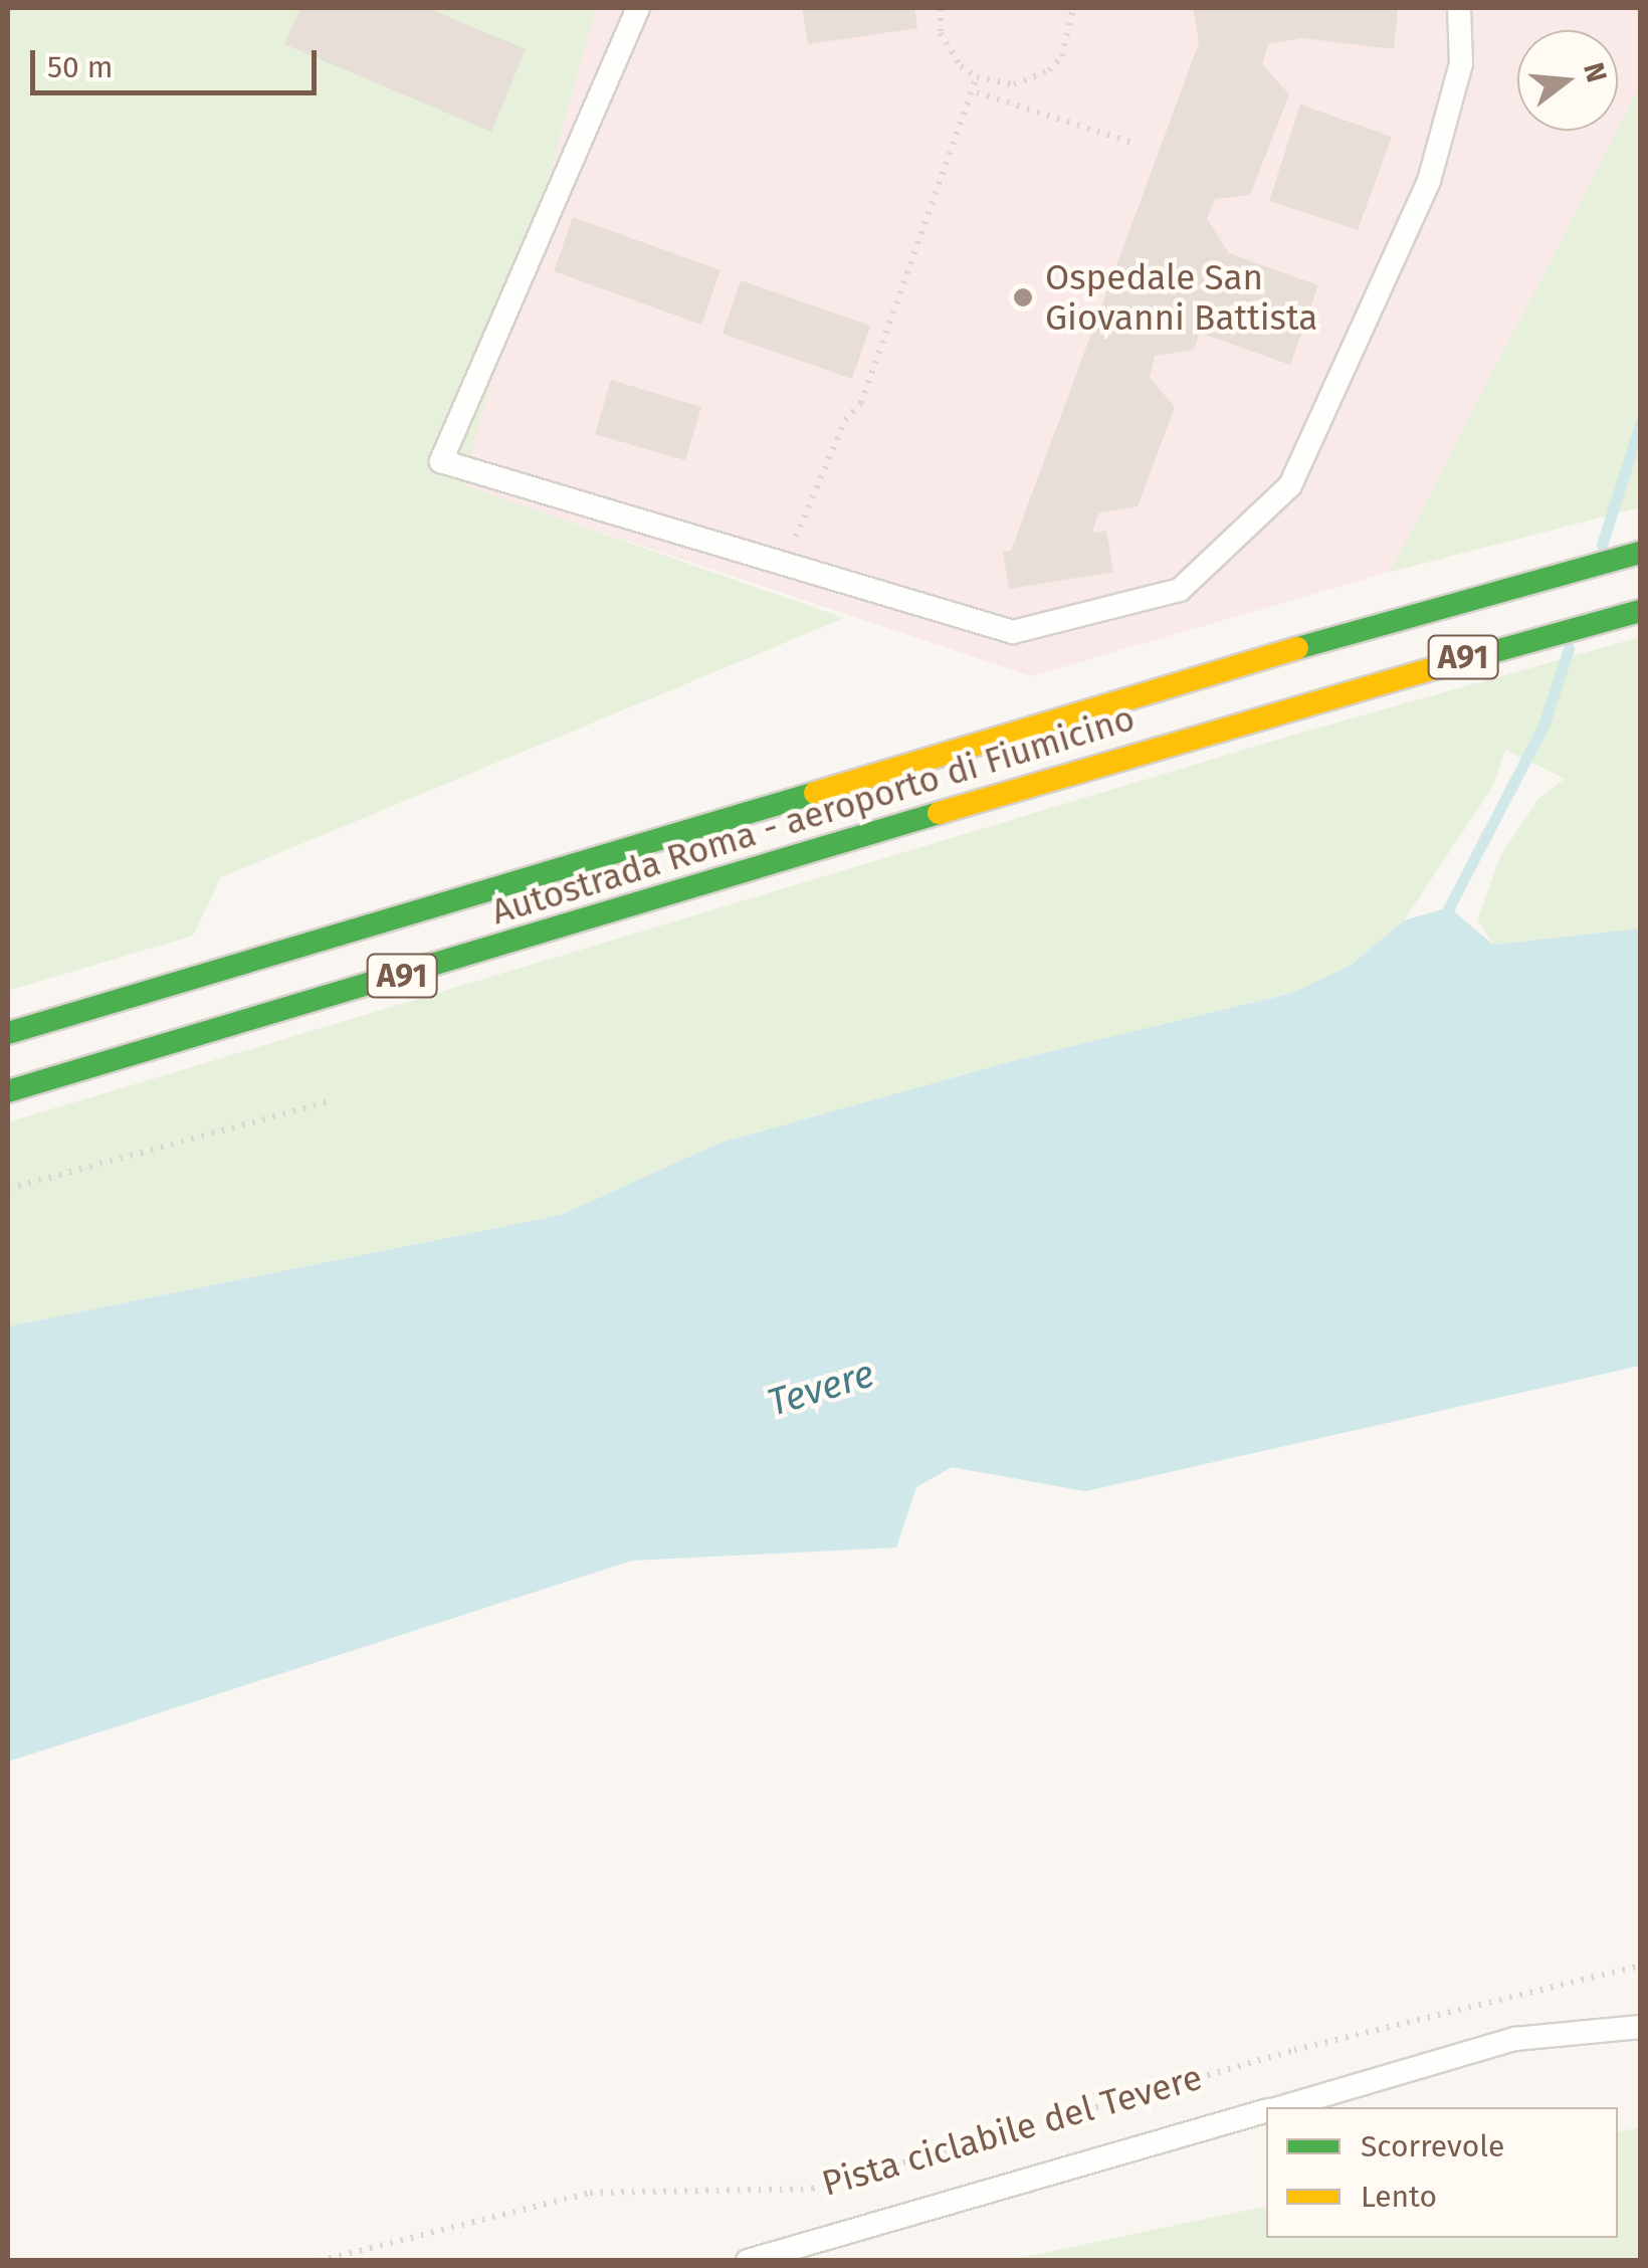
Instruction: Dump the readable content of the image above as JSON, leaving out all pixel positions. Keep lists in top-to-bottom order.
{
  "streets": {
    "highway": ["A91", "Autostrada Roma - aeroporto di Fiumicino"],
    "path": ["Pista ciclabile del Tevere"]
  },
  "water": ["Tevere"],
  "places": ["Ospedale San Giovanni Battista"],
  "legend": ["Scorrevole", "Lento"],
  "scale_bar": "50 m",
  "north": "right"
}
